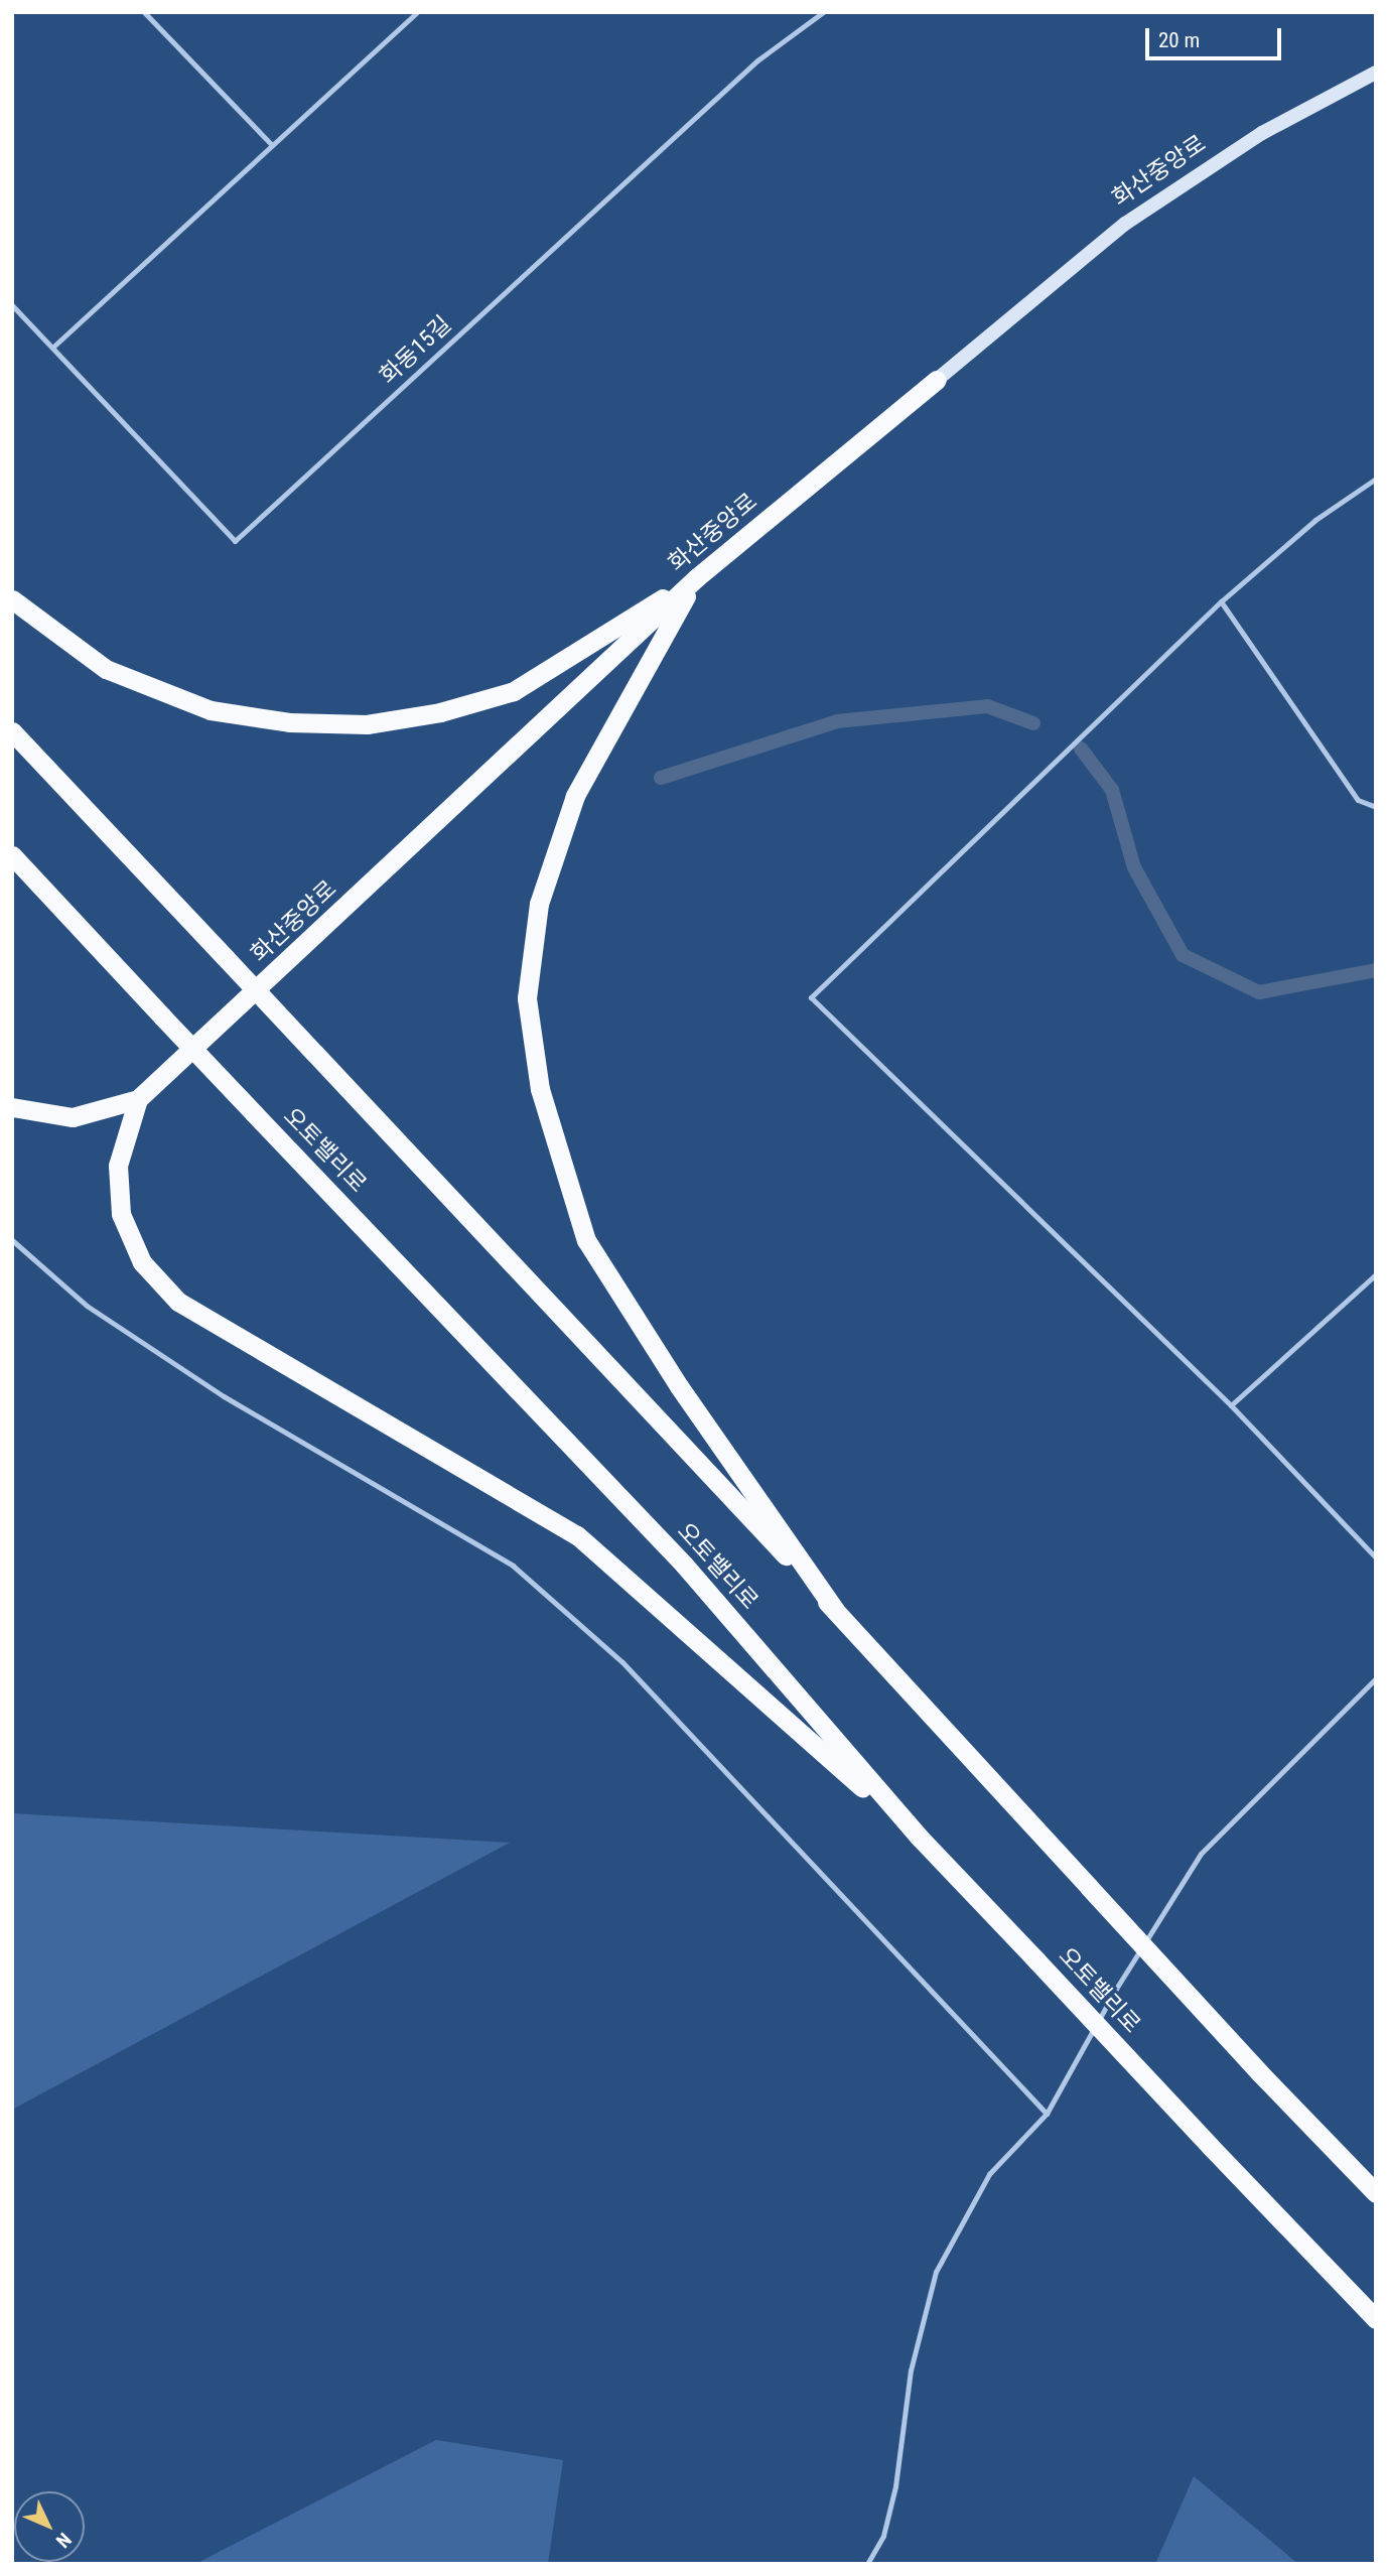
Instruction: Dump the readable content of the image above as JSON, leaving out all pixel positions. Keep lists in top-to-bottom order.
{
  "streets": {
    "highway": ["화산중앙로", "오토밸리로"],
    "lane": ["화동15길"]
  },
  "scale_bar": "20 m",
  "north": "bottom right"
}
